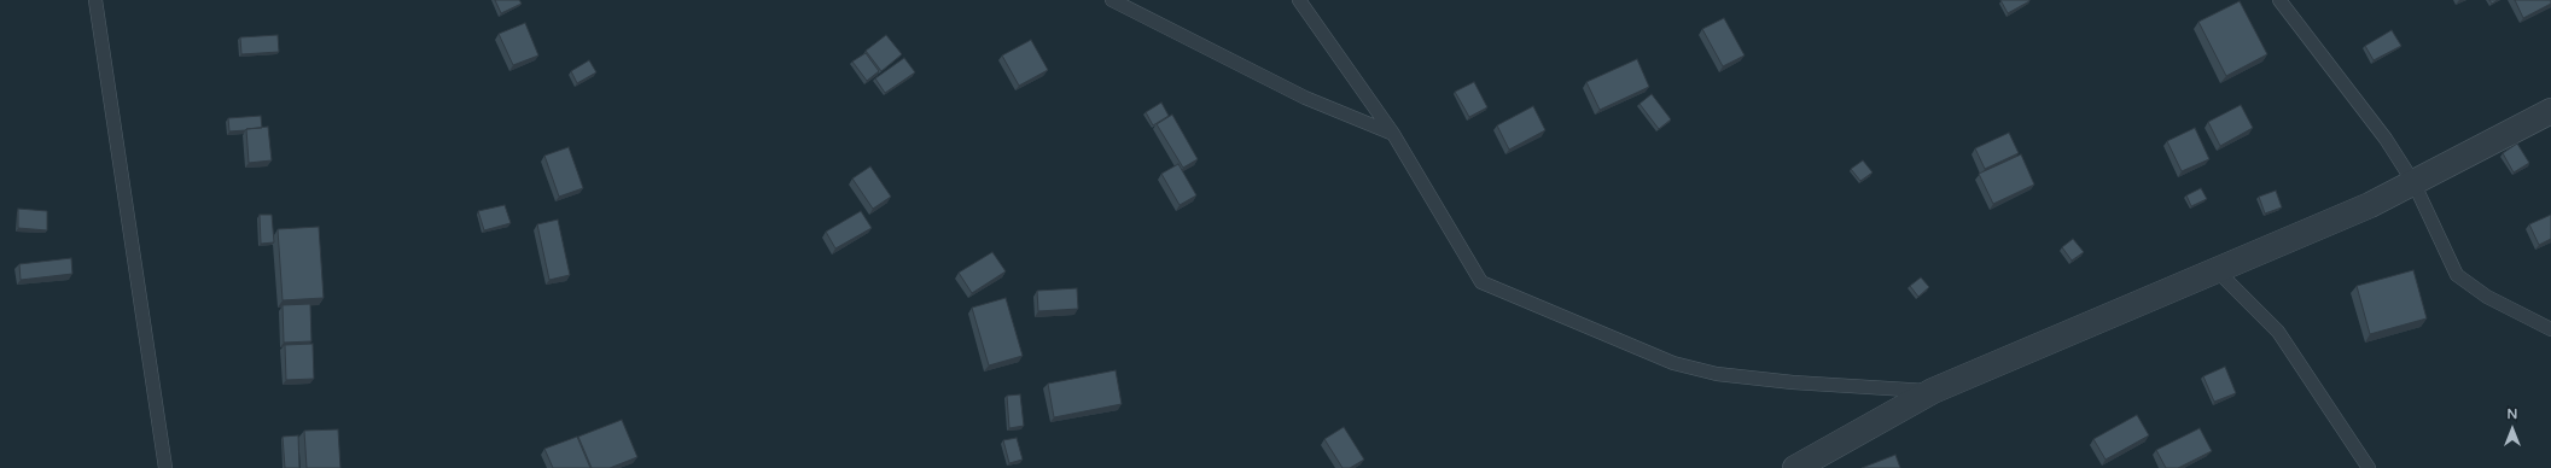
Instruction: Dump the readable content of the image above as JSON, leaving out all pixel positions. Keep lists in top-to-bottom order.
{
  "north": "top"
}
